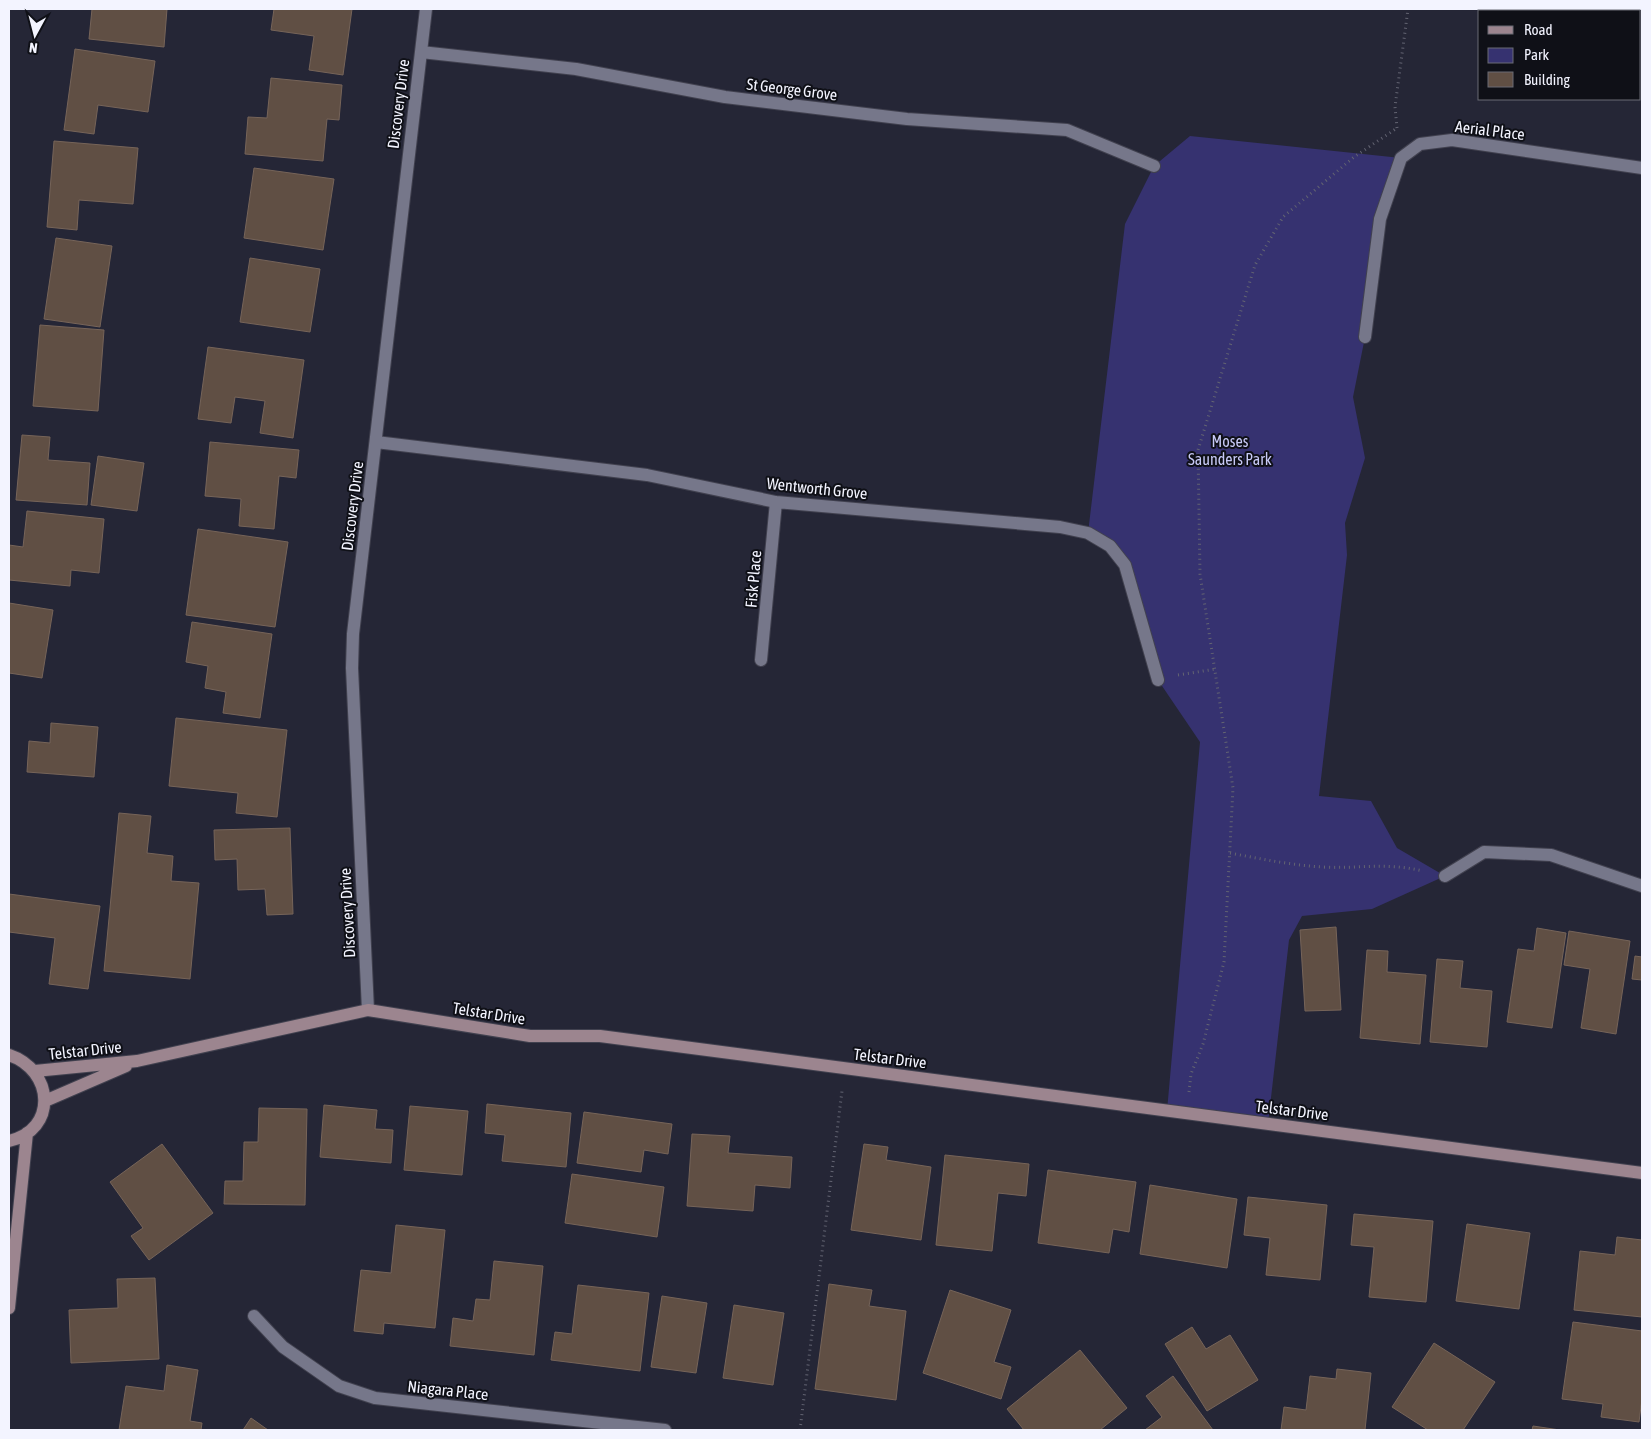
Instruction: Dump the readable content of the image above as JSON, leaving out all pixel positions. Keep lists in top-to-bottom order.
{
  "streets": {
    "street": [
      "St George Grove",
      "Discovery Drive",
      "Aerial Place",
      "Wentworth Grove",
      "Fisk Place",
      "Telstar Drive",
      "Niagara Place"
    ]
  },
  "crossings": [
    ["St George Grove", "Discovery Drive"],
    ["Discovery Drive", "Wentworth Grove"],
    ["Discovery Drive", "Telstar Drive"],
    ["Wentworth Grove", "Fisk Place"]
  ],
  "parks": ["Moses Saunders Park"],
  "legend": ["Road", "Park", "Building"],
  "north": "bottom"
}
